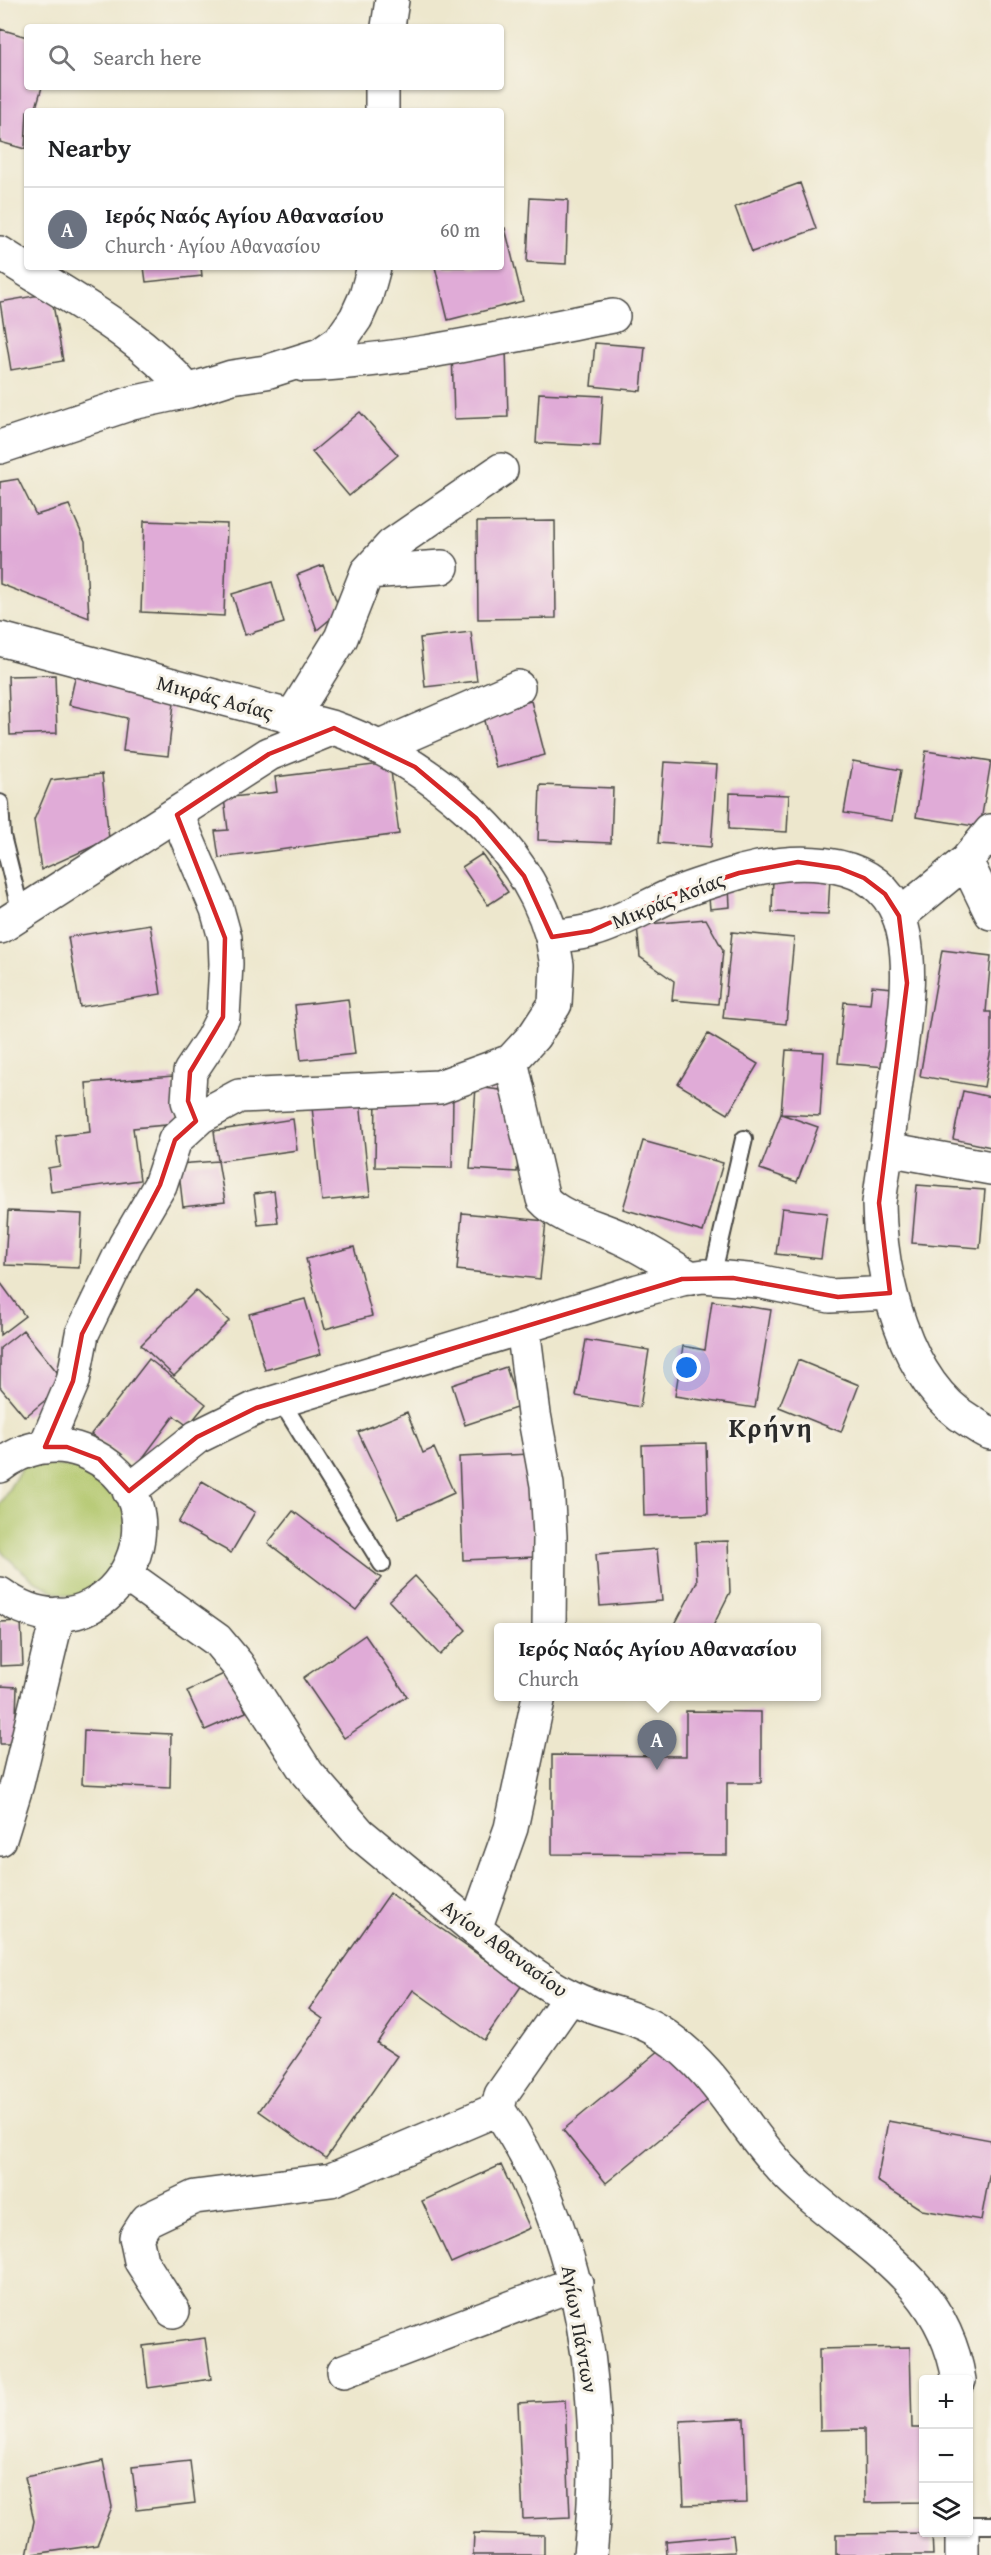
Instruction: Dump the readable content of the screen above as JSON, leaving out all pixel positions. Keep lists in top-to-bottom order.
{
  "streets": {
    "street": ["Μικράς Ασίας", "Αγίου Αθανασίου", "Αγίων Πάντων"]
  },
  "districts": ["Κρήνη"],
  "page": {
    "search": "Search here",
    "heading": "Nearby",
    "list": [
      {
        "mark": "A",
        "name": "Ιερός Ναός Αγίου Αθανασίου",
        "note": "Church · Αγίου Αθανασίου",
        "value": "60 m"
      }
    ],
    "popup": ["Ιερός Ναός Αγίου Αθανασίου", "Church"],
    "pins": "A",
    "map_buttons": ["+", "−"]
  }
}
